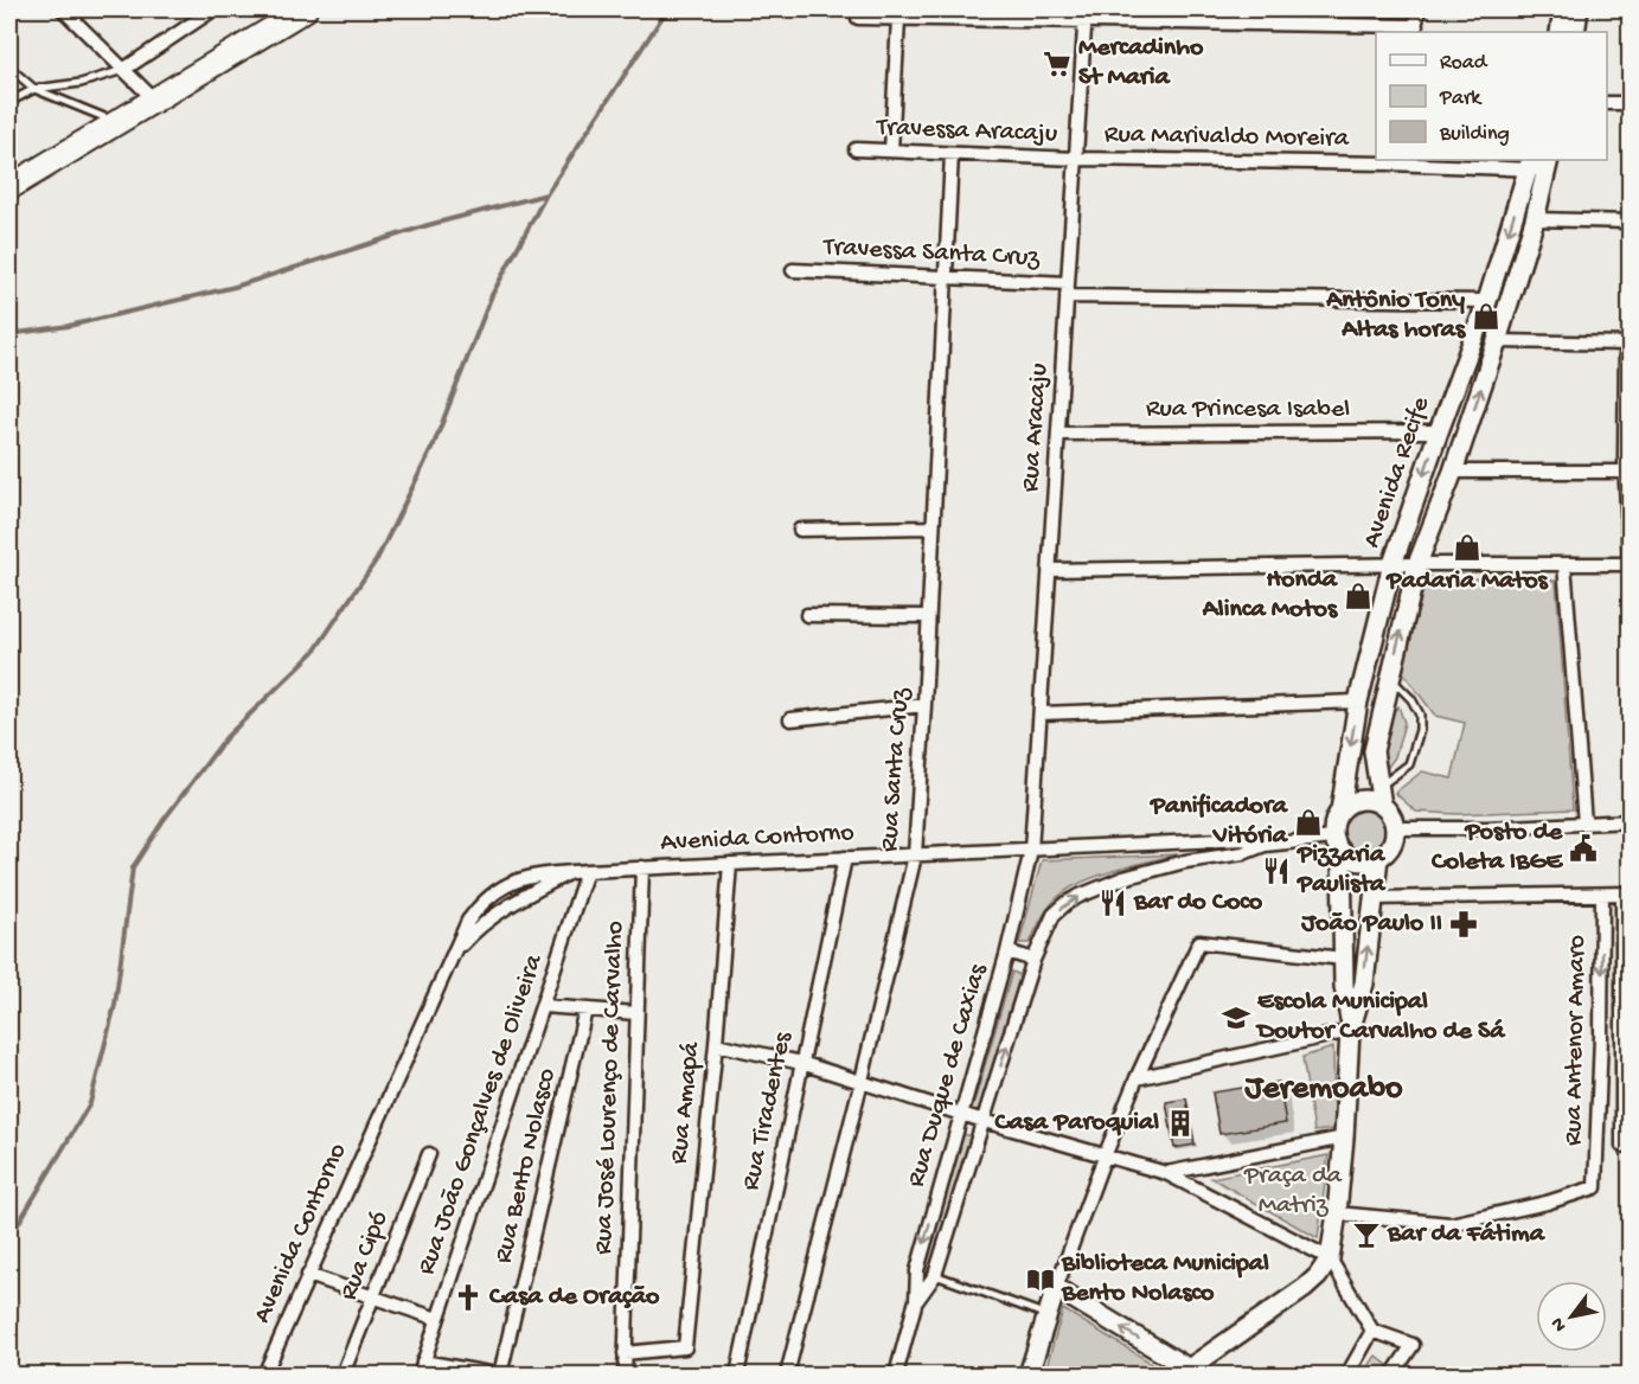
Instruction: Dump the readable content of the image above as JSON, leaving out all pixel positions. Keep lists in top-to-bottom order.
{
  "streets": {
    "street": [
      "Travessa Aracaju",
      "Rua Marivaldo Moreira",
      "Travessa Santa Cruz",
      "Rua Princesa Isabel",
      "Rua Aracaju",
      "Avenida Recife",
      "Rua Santa Cruz",
      "Avenida Contorno",
      "Rua Antenor Amaro",
      "Rua Duque de Caxias",
      "Rua José Lourenço de Carvalho",
      "Rua Amapá",
      "Rua Tiradentes",
      "Rua João Gonçalves de Oliveira",
      "Rua Bento Nolasco",
      "Rua Cipó"
    ]
  },
  "crossings": [
    ["Travessa Aracaju", "Rua Marivaldo Moreira"],
    ["Travessa Aracaju", "Rua Aracaju"],
    ["Travessa Aracaju", "Rua Santa Cruz"],
    ["Rua Marivaldo Moreira", "Rua Aracaju"],
    ["Rua Marivaldo Moreira", "Avenida Recife"],
    ["Travessa Santa Cruz", "Rua Aracaju"],
    ["Travessa Santa Cruz", "Avenida Recife"],
    ["Travessa Santa Cruz", "Rua Santa Cruz"],
    ["Rua Princesa Isabel", "Rua Aracaju"],
    ["Rua Princesa Isabel", "Avenida Recife"],
    ["Rua Aracaju", "Avenida Contorno"],
    ["Rua Aracaju", "Rua Duque de Caxias"],
    ["Rua Santa Cruz", "Avenida Contorno"],
    ["Avenida Contorno", "Rua José Lourenço de Carvalho"],
    ["Avenida Contorno", "Rua Amapá"],
    ["Avenida Contorno", "Rua Tiradentes"],
    ["Avenida Contorno", "Rua João Gonçalves de Oliveira"],
    ["Rua José Lourenço de Carvalho", "Rua Amapá"]
  ],
  "districts": ["Jeremoabo"],
  "parks": ["Praça da Matriz"],
  "places": {
    "supermarket": ["Mercadinho St Maria"],
    "shop": [
      "Antônio Tony Altas horas",
      "Padaria Matos",
      "Honda Alinca Motos",
      "Panificadora Vitória"
    ],
    "public building": ["Posto de Coleta IBGE"],
    "restaurant": ["Pizzaria Paulista", "Bar do Coco"],
    "pharmacy": ["João Paulo II"],
    "school or university": ["Escola Municipal Doutor Carvalho de Sá"],
    "building": ["Casa Paroquial"],
    "bar": ["Bar da Fátima"],
    "library": ["Biblioteca Municipal Bento Nolasco"],
    "church": ["Casa de Oração"]
  },
  "legend": ["Road", "Park", "Building"],
  "north": "bottom left"
}
